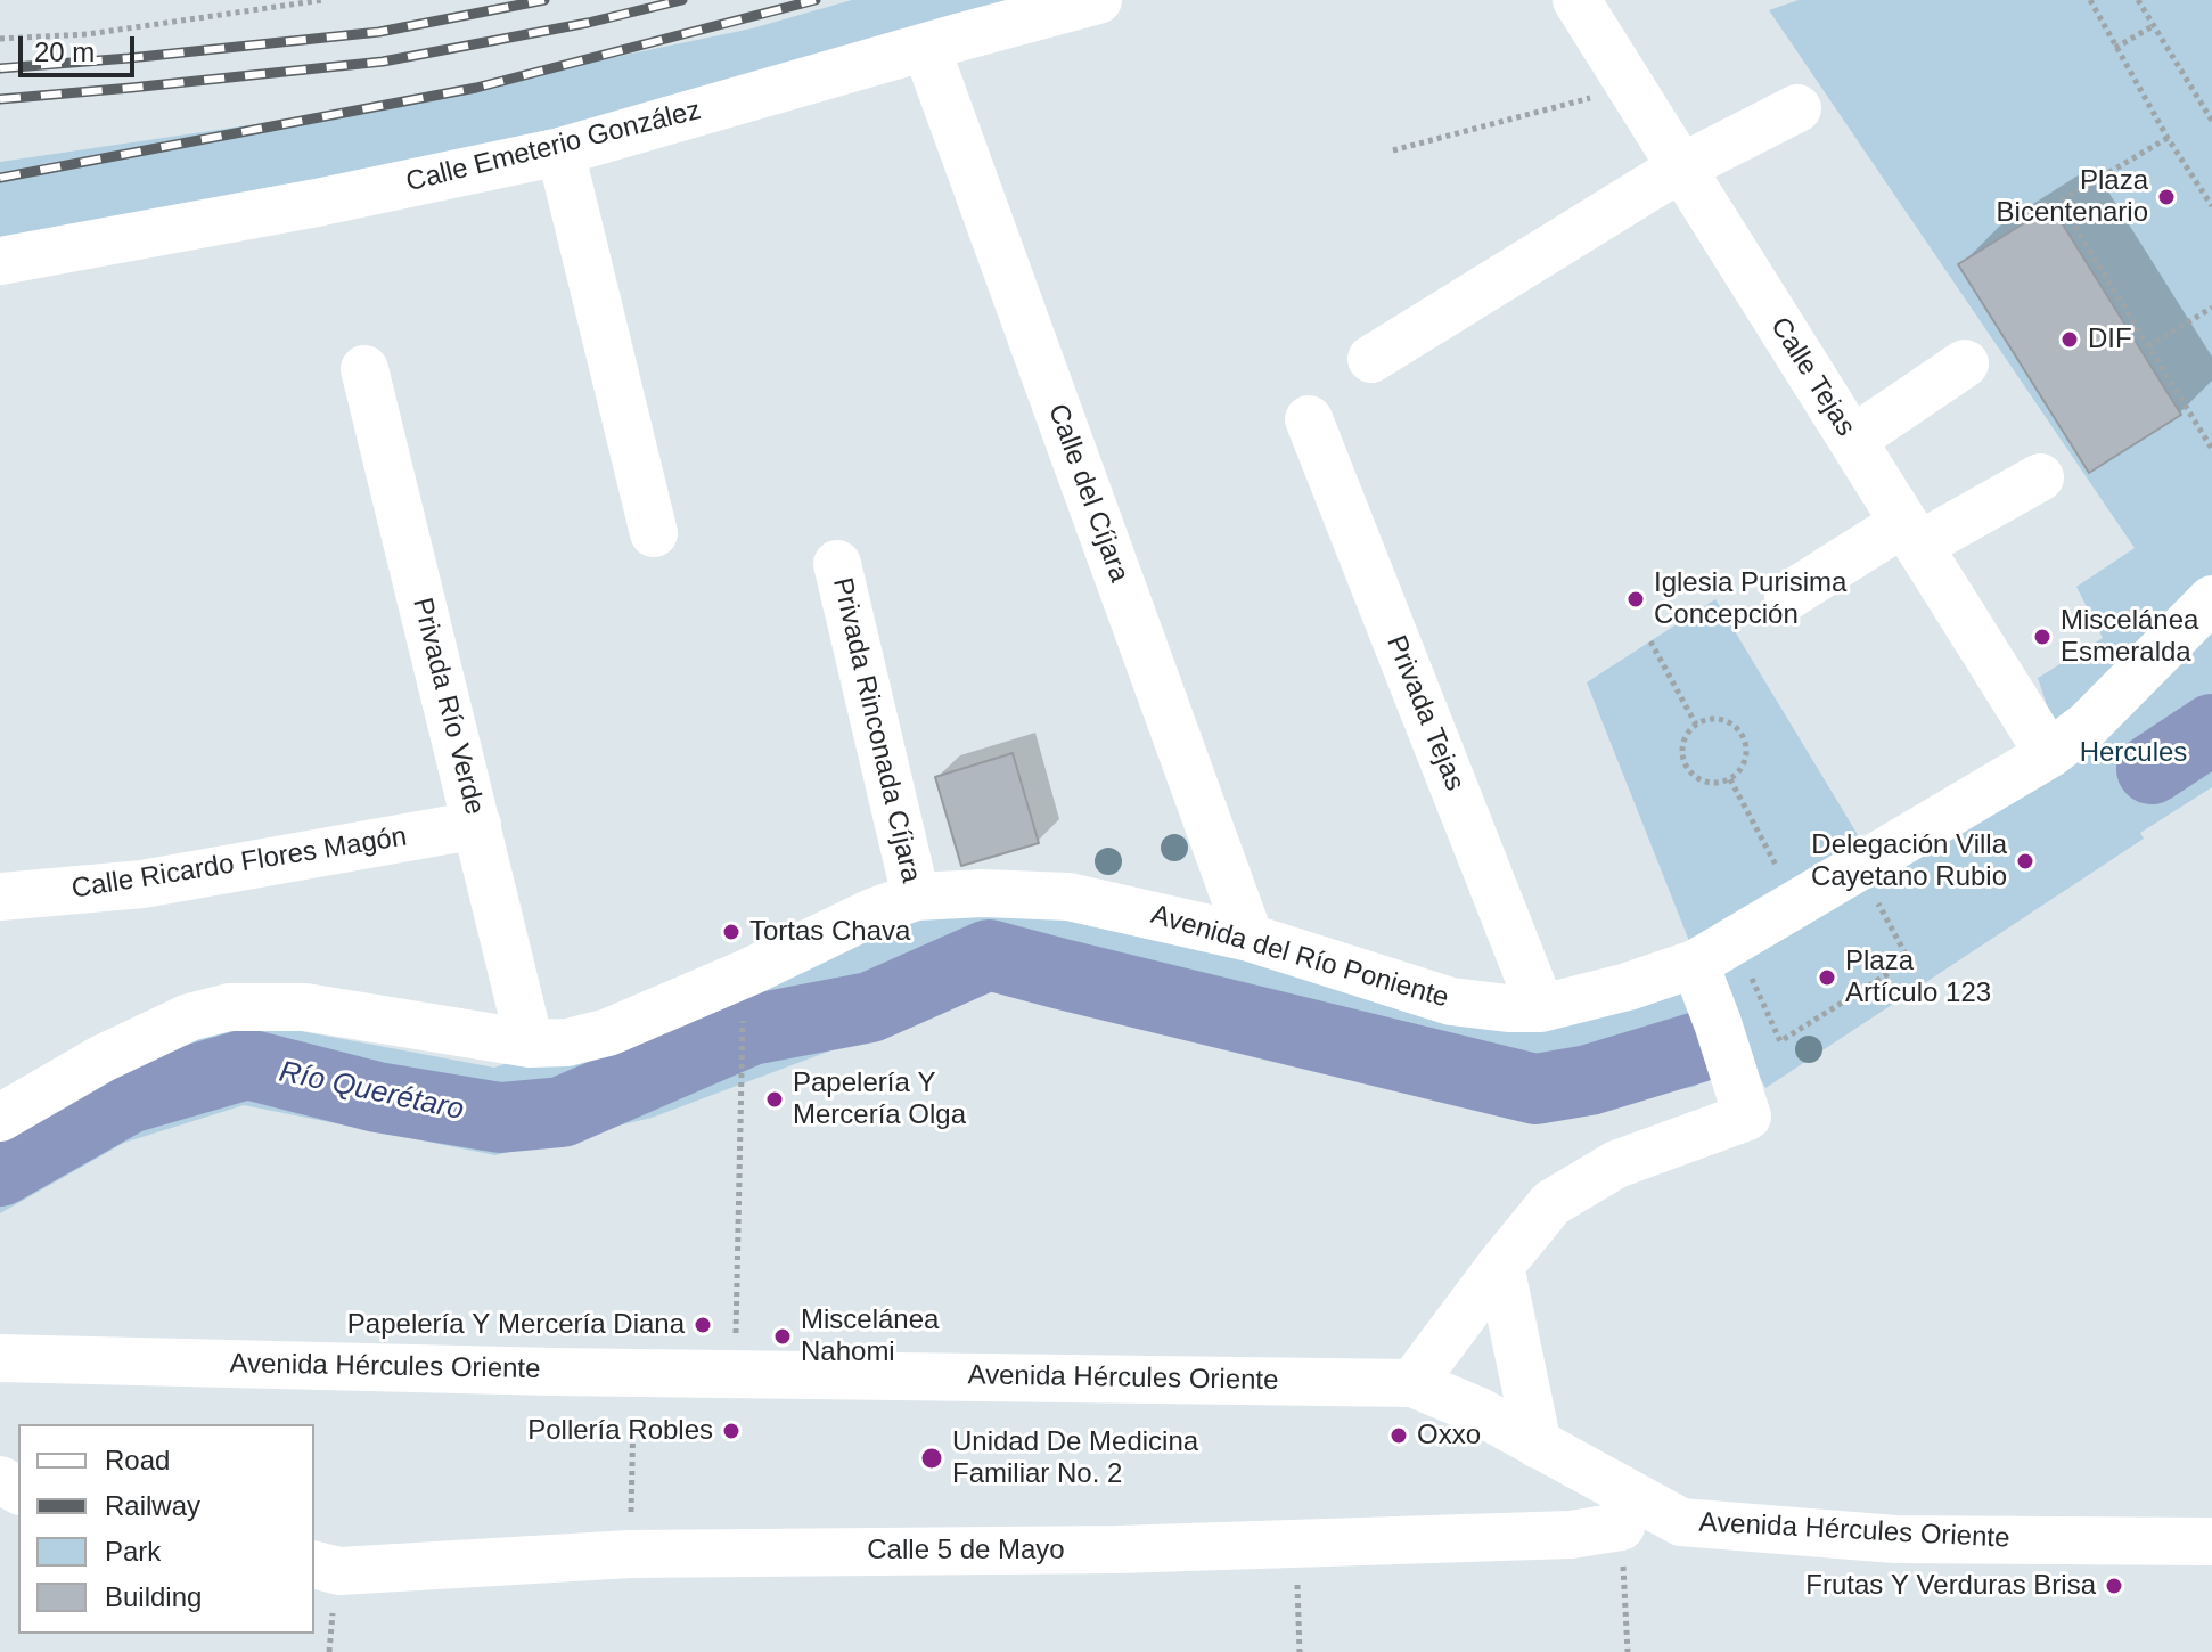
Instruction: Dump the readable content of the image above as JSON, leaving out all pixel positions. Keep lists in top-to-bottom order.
{
  "streets": {
    "street": [
      "Calle Emeterio González",
      "Calle Tejas",
      "Calle del Cíjara",
      "Privada Río Verde",
      "Privada Tejas",
      "Privada Rinconada Cíjara",
      "Calle Ricardo Flores Magón",
      "Avenida del Río Poniente",
      "Avenida Hércules Oriente",
      "Calle 5 de Mayo"
    ]
  },
  "crossings": [
    ["Calle Emeterio González", "Calle del Cíjara"],
    ["Calle Tejas", "Avenida del Río Poniente"],
    ["Calle del Cíjara", "Avenida del Río Poniente"],
    ["Privada Río Verde", "Calle Ricardo Flores Magón"],
    ["Privada Río Verde", "Avenida del Río Poniente"],
    ["Privada Tejas", "Avenida del Río Poniente"],
    ["Privada Rinconada Cíjara", "Avenida del Río Poniente"]
  ],
  "water": ["Río Querétaro"],
  "parks": ["Hercules"],
  "places": [
    "Plaza Bicentenario",
    "DIF",
    "Iglesia Purisima Concepción",
    "Miscelánea Esmeralda",
    "Delegación Villa Cayetano Rubio",
    "Tortas Chava",
    "Plaza Artículo 123",
    "Papelería Y Mercería Olga",
    "Papelería Y Mercería Diana",
    "Miscelánea Nahomi",
    "Pollería Robles",
    "Oxxo",
    "Unidad De Medicina Familiar No. 2",
    "Frutas Y Verduras Brisa"
  ],
  "legend": [
    "Road",
    "Railway",
    "Park",
    "Building"
  ],
  "scale_bar": "20 m"
}
